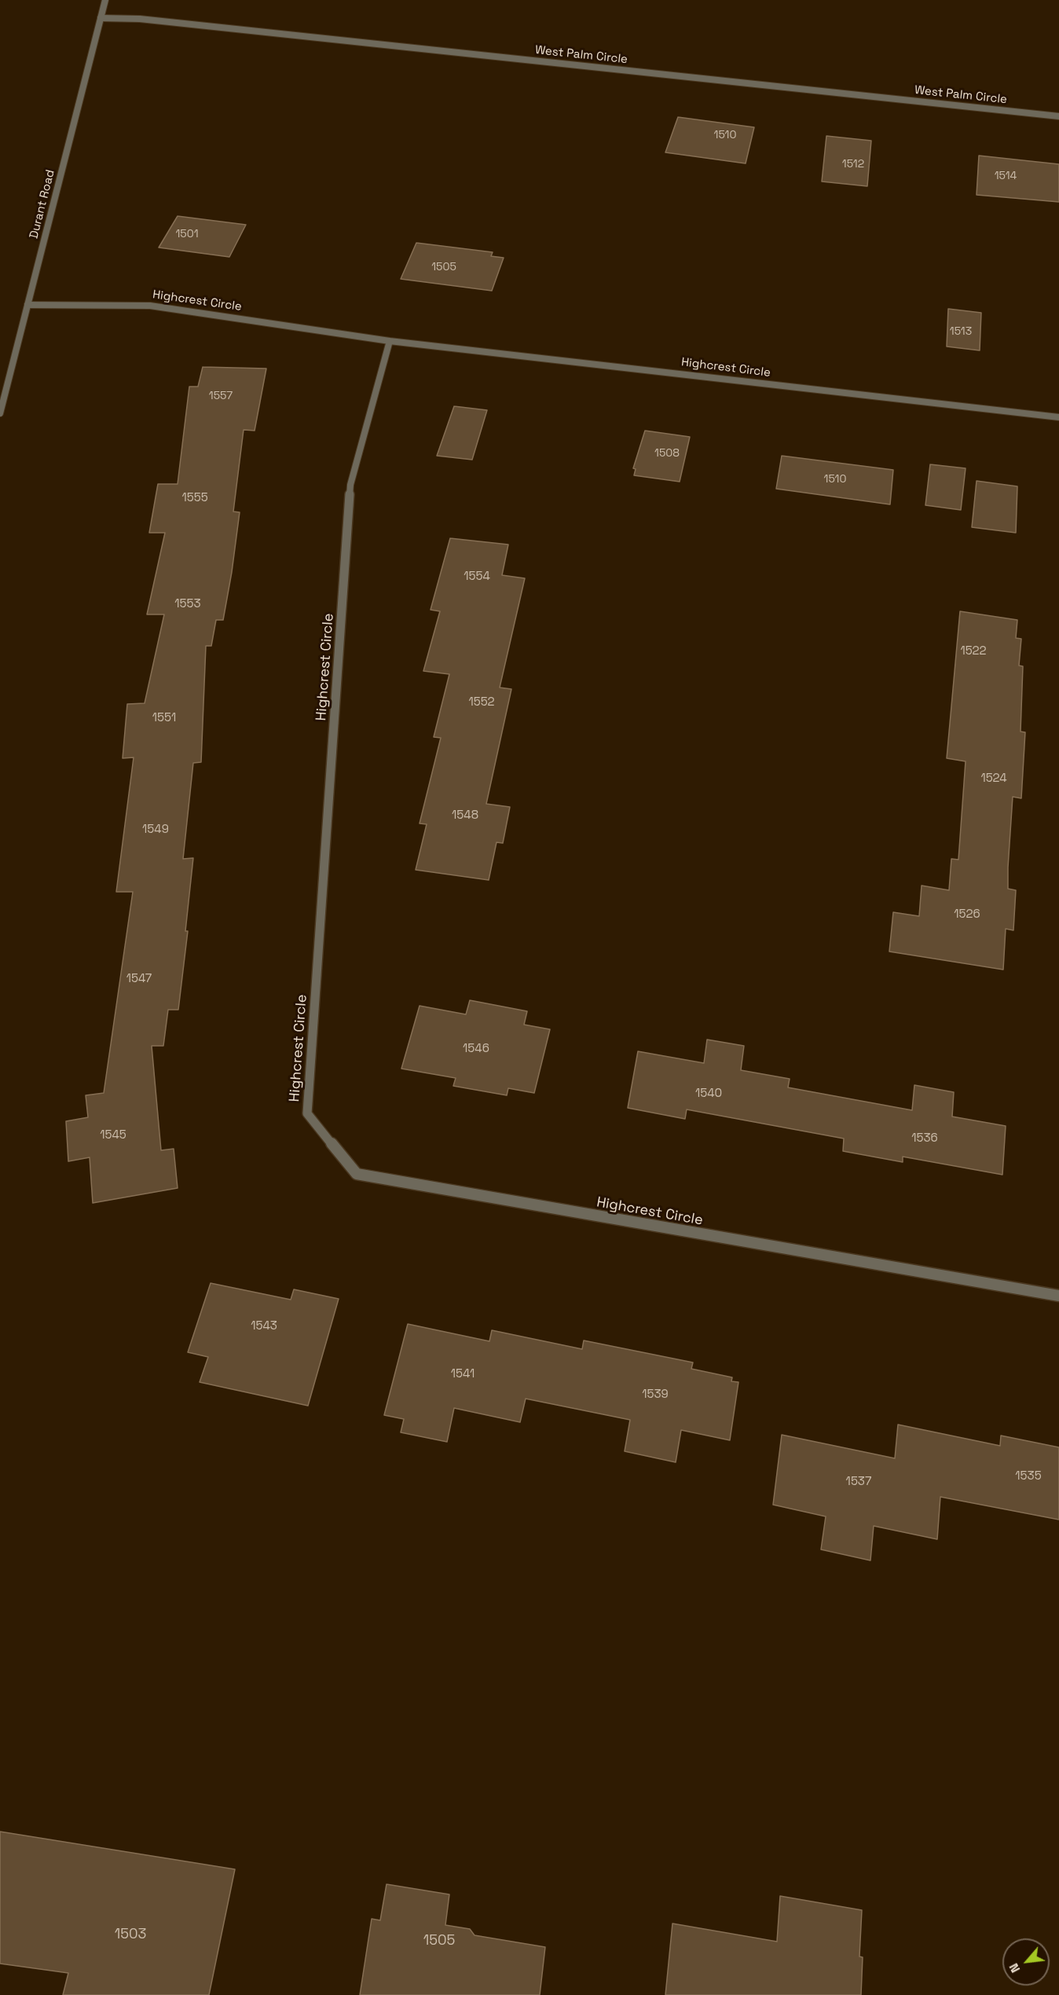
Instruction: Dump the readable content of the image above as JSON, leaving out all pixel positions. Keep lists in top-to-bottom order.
{
  "streets": {
    "street": ["West Palm Circle", "Durant Road", "Highcrest Circle"]
  },
  "crossings": [
    ["West Palm Circle", "Durant Road"],
    ["Durant Road", "Highcrest Circle"]
  ],
  "house_numbers": [
    "1510",
    "1512",
    "1514",
    "1501",
    "1505",
    "1513",
    "1557",
    "1508",
    "1510",
    "1555",
    "1554",
    "1553",
    "1522",
    "1552",
    "1551",
    "1524",
    "1548",
    "1549",
    "1526",
    "1547",
    "1546",
    "1540",
    "1545",
    "1536",
    "1543",
    "1541",
    "1539",
    "1535",
    "1537",
    "1503",
    "1505"
  ],
  "north": "bottom left"
}
